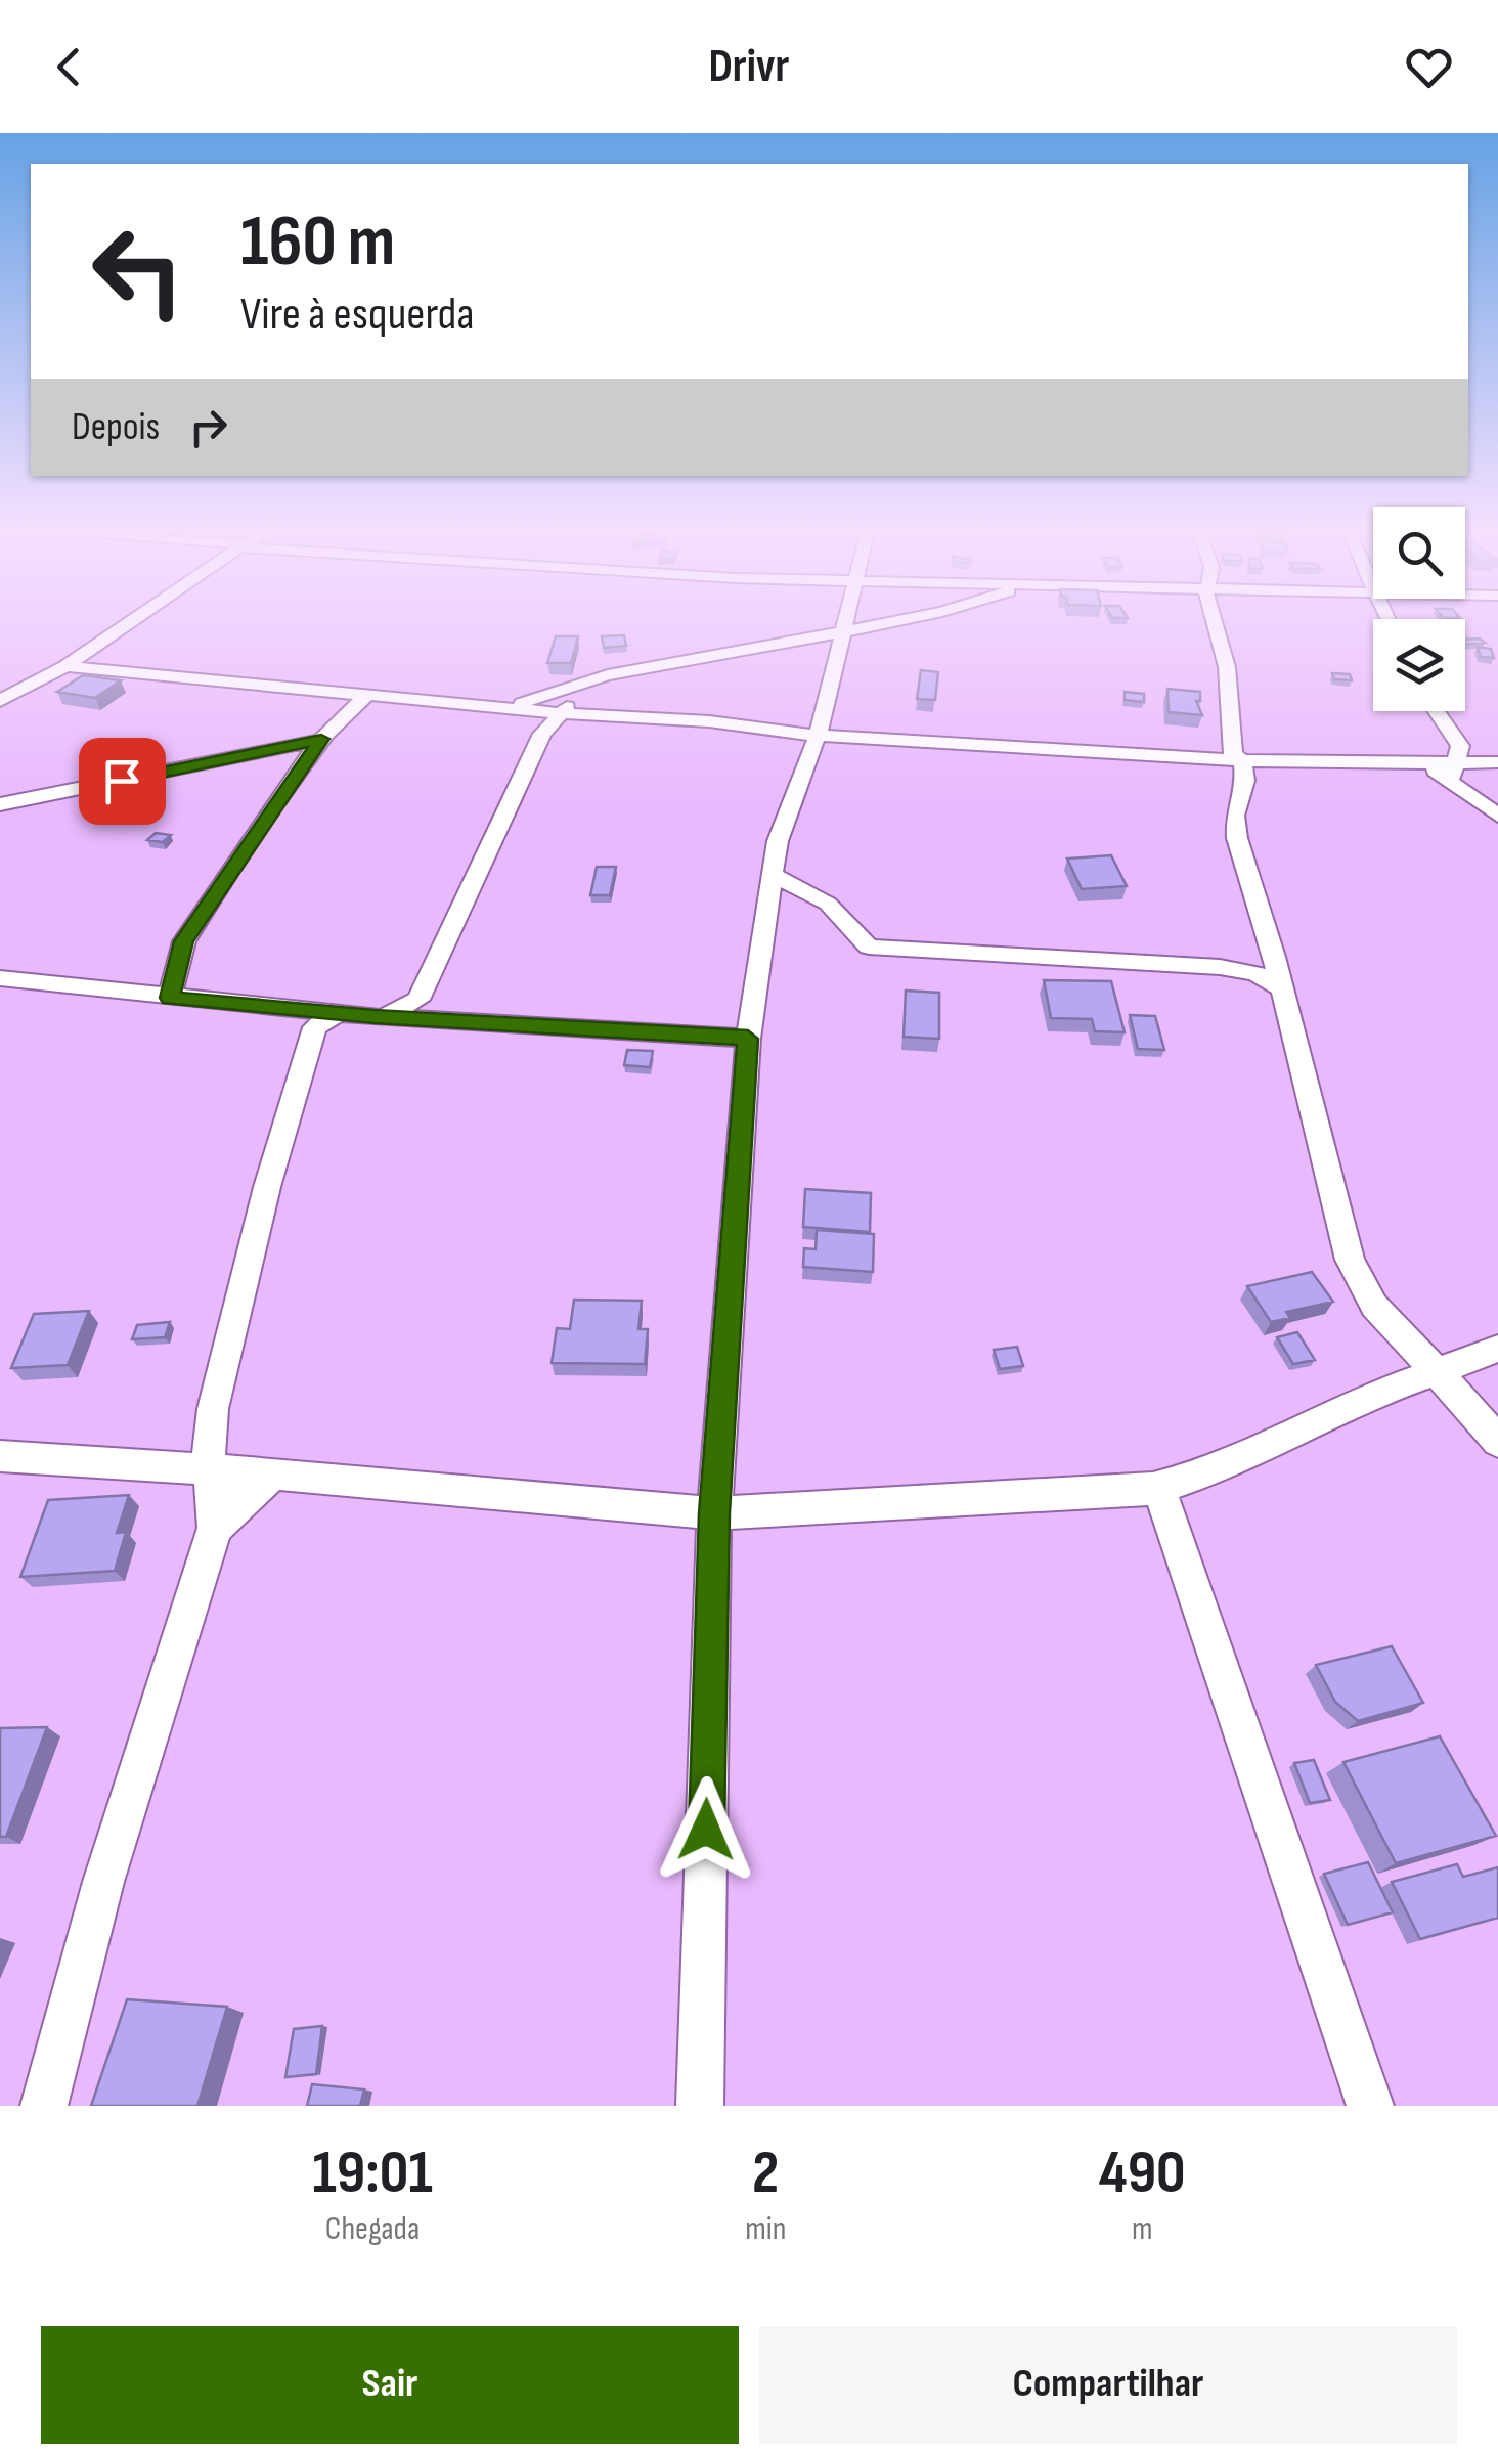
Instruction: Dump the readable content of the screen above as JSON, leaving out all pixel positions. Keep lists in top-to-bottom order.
{
  "page": {
    "header": "Drivr",
    "turn": ["160 m", "Vire à esquerda"],
    "then": "Depois",
    "eta": [
      "19:01",
      "Chegada",
      "2",
      "min",
      "490",
      "m"
    ],
    "buttons": ["Sair", "Compartilhar"]
  }
}
